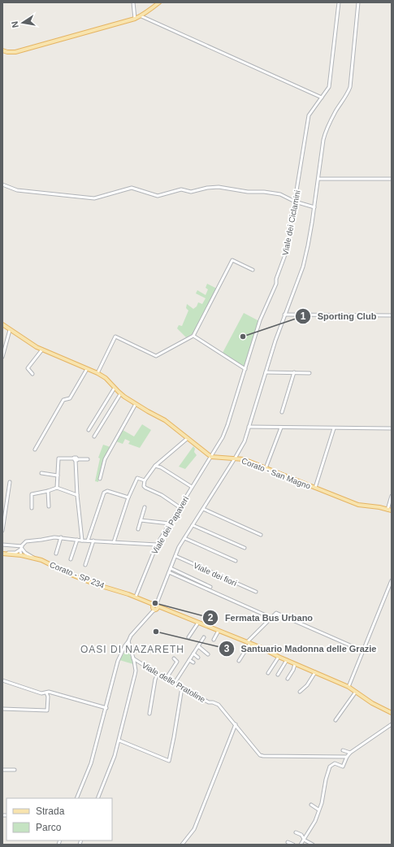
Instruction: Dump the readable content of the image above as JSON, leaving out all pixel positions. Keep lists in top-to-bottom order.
{
  "streets": {
    "main road": ["Corato - San Magno", "Corato - SP 234"],
    "street": [
      "Viale dei Ciclamini",
      "Viale dei Papaveri",
      "Viale dei fiori",
      "Viale delle Pratoline"
    ]
  },
  "crossings": [
    ["Viale dei Ciclamini", "Corato - San Magno"],
    ["Viale dei Ciclamini", "Viale dei Papaveri"],
    ["Corato - San Magno", "Viale dei Papaveri"],
    ["Viale dei Papaveri", "Corato - SP 234"]
  ],
  "districts": ["OASI DI NAZARETH"],
  "places": ["Sporting Club", "Fermata Bus Urbano", "Santuario Madonna delle Grazie"],
  "legend": ["Strada", "Parco"],
  "north": "left"
}
